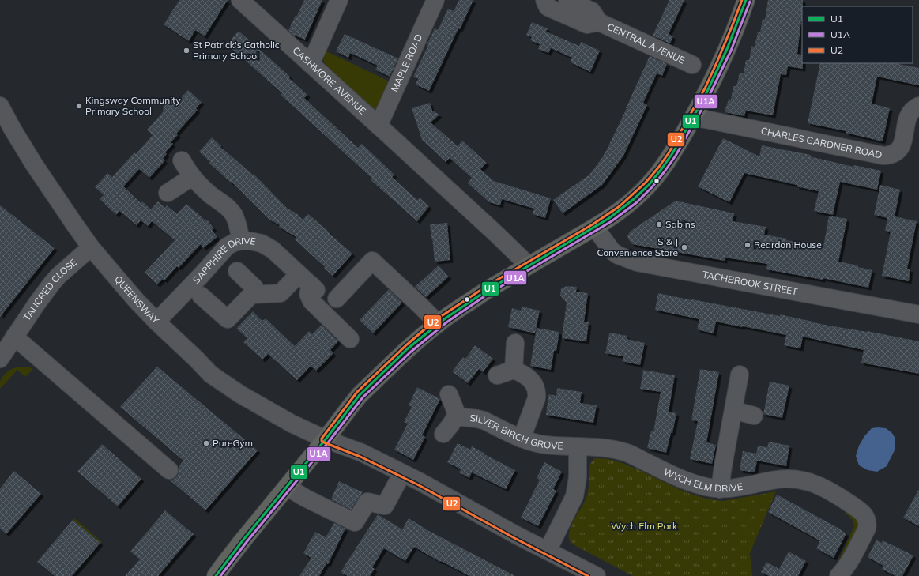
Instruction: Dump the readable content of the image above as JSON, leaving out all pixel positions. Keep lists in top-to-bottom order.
{
  "streets": {
    "street": [
      "CENTRAL AVENUE",
      "MAPLE ROAD",
      "CASHMORE AVENUE",
      "CHARLES GARDNER ROAD",
      "SAPPHIRE DRIVE",
      "TACHBROOK STREET",
      "TANCRED CLOSE",
      "QUEENSWAY",
      "SILVER BIRCH GROVE",
      "WYCH ELM DRIVE"
    ]
  },
  "crossings": [
    ["MAPLE ROAD", "CASHMORE AVENUE"],
    ["SAPPHIRE DRIVE", "QUEENSWAY"],
    ["TANCRED CLOSE", "QUEENSWAY"],
    ["SILVER BIRCH GROVE", "WYCH ELM DRIVE"]
  ],
  "parks": ["Wych Elm Park"],
  "places": [
    "St Patrick's Catholic Primary School",
    "Kingsway Community Primary School",
    "Sabins",
    "Reardon House",
    "S & J Convenience Store",
    "PureGym"
  ],
  "lines": ["transit line U1", "transit line U2", "transit line U1A"],
  "legend": ["U1", "U1A", "U2"]
}
